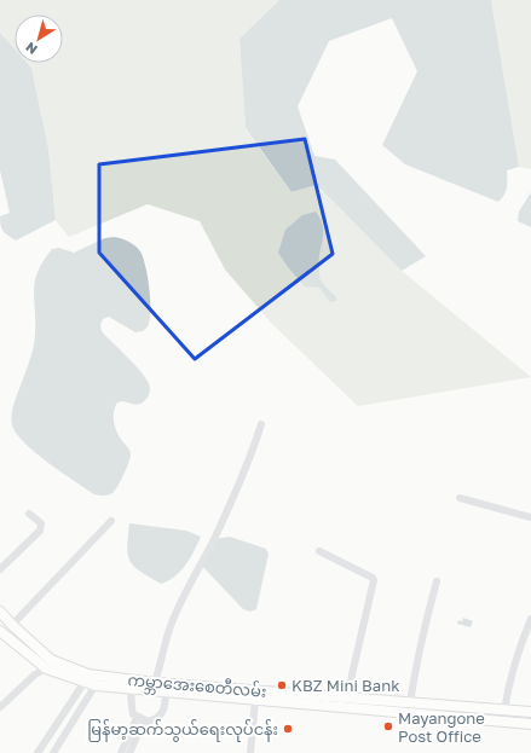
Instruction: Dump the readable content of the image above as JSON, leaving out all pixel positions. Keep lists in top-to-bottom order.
{
  "streets": {
    "main road": ["ကမ္ဘာအေးစေတီလမ်း"]
  },
  "places": ["KBZ Mini Bank", "Mayangone Post Office", "မြန်မာ့ဆက်သွယ်ရေးလုပ်ငန်း"],
  "north": "bottom left"
}
